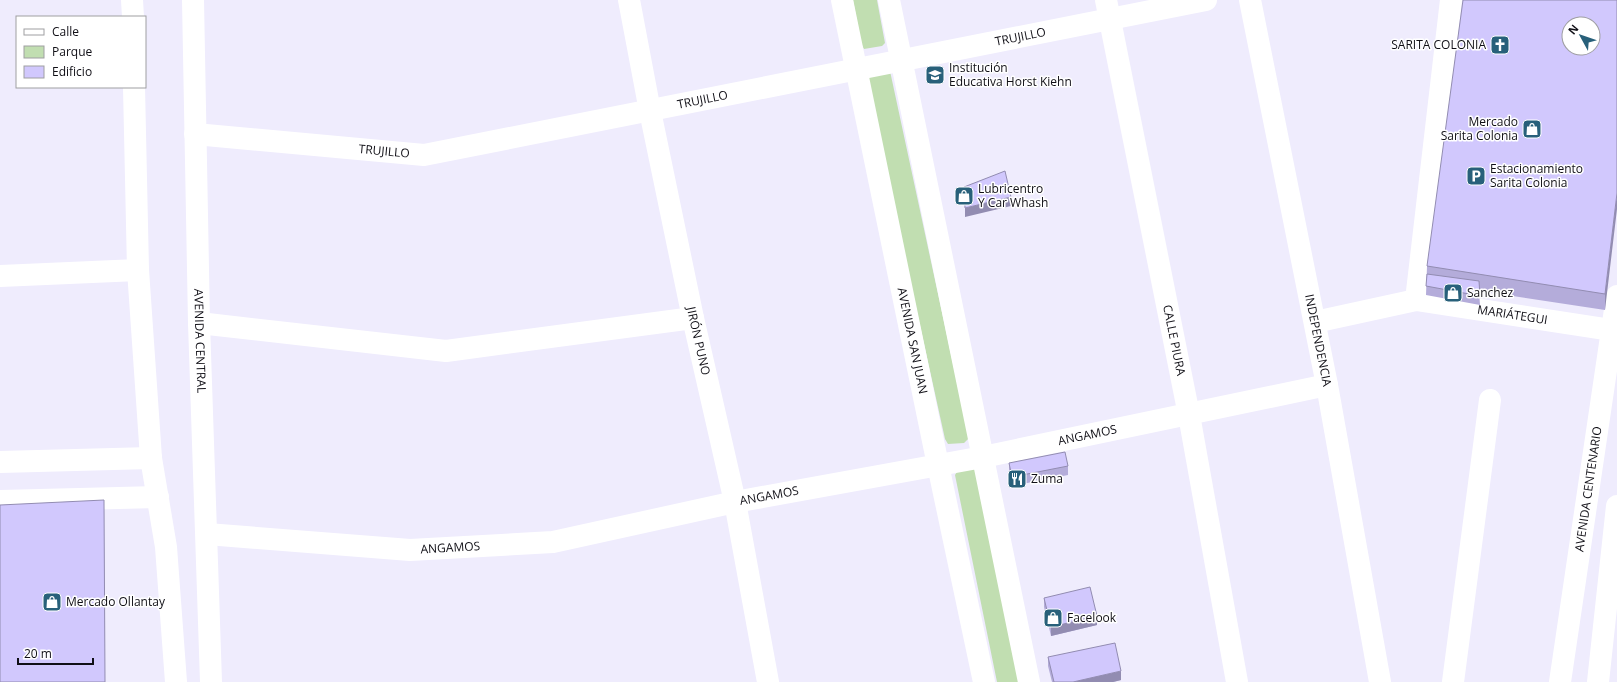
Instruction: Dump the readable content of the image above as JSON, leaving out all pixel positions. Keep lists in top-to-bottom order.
{
  "streets": {
    "street": [
      "TRUJILLO",
      "MARIÁTEGUI",
      "CALLE PIURA",
      "INDEPENDENCIA",
      "AVENIDA CENTRAL",
      "JIRÓN PUNO",
      "AVENIDA SAN JUAN",
      "ANGAMOS",
      "AVENIDA CENTENARIO"
    ]
  },
  "crossings": [
    ["TRUJILLO", "CALLE PIURA"],
    ["TRUJILLO", "AVENIDA CENTRAL"],
    ["TRUJILLO", "JIRÓN PUNO"],
    ["TRUJILLO", "AVENIDA SAN JUAN"],
    ["MARIÁTEGUI", "INDEPENDENCIA"],
    ["MARIÁTEGUI", "AVENIDA CENTENARIO"],
    ["CALLE PIURA", "ANGAMOS"],
    ["INDEPENDENCIA", "ANGAMOS"],
    ["AVENIDA CENTRAL", "ANGAMOS"],
    ["JIRÓN PUNO", "ANGAMOS"],
    ["AVENIDA SAN JUAN", "ANGAMOS"]
  ],
  "places": {
    "church": ["SARITA COLONIA"],
    "school or university": ["Institución Educativa Horst Kiehn"],
    "shop": [
      "Mercado Sarita Colonia",
      "Lubricentro Y Car Whash",
      "Sanchez",
      "Mercado Ollantay",
      "Facelook"
    ],
    "parking": ["Estacionamiento Sarita Colonia"],
    "restaurant": ["Zuma"]
  },
  "legend": ["Calle", "Parque", "Edificio"],
  "scale_bar": "20 m",
  "north": "top left"
}
